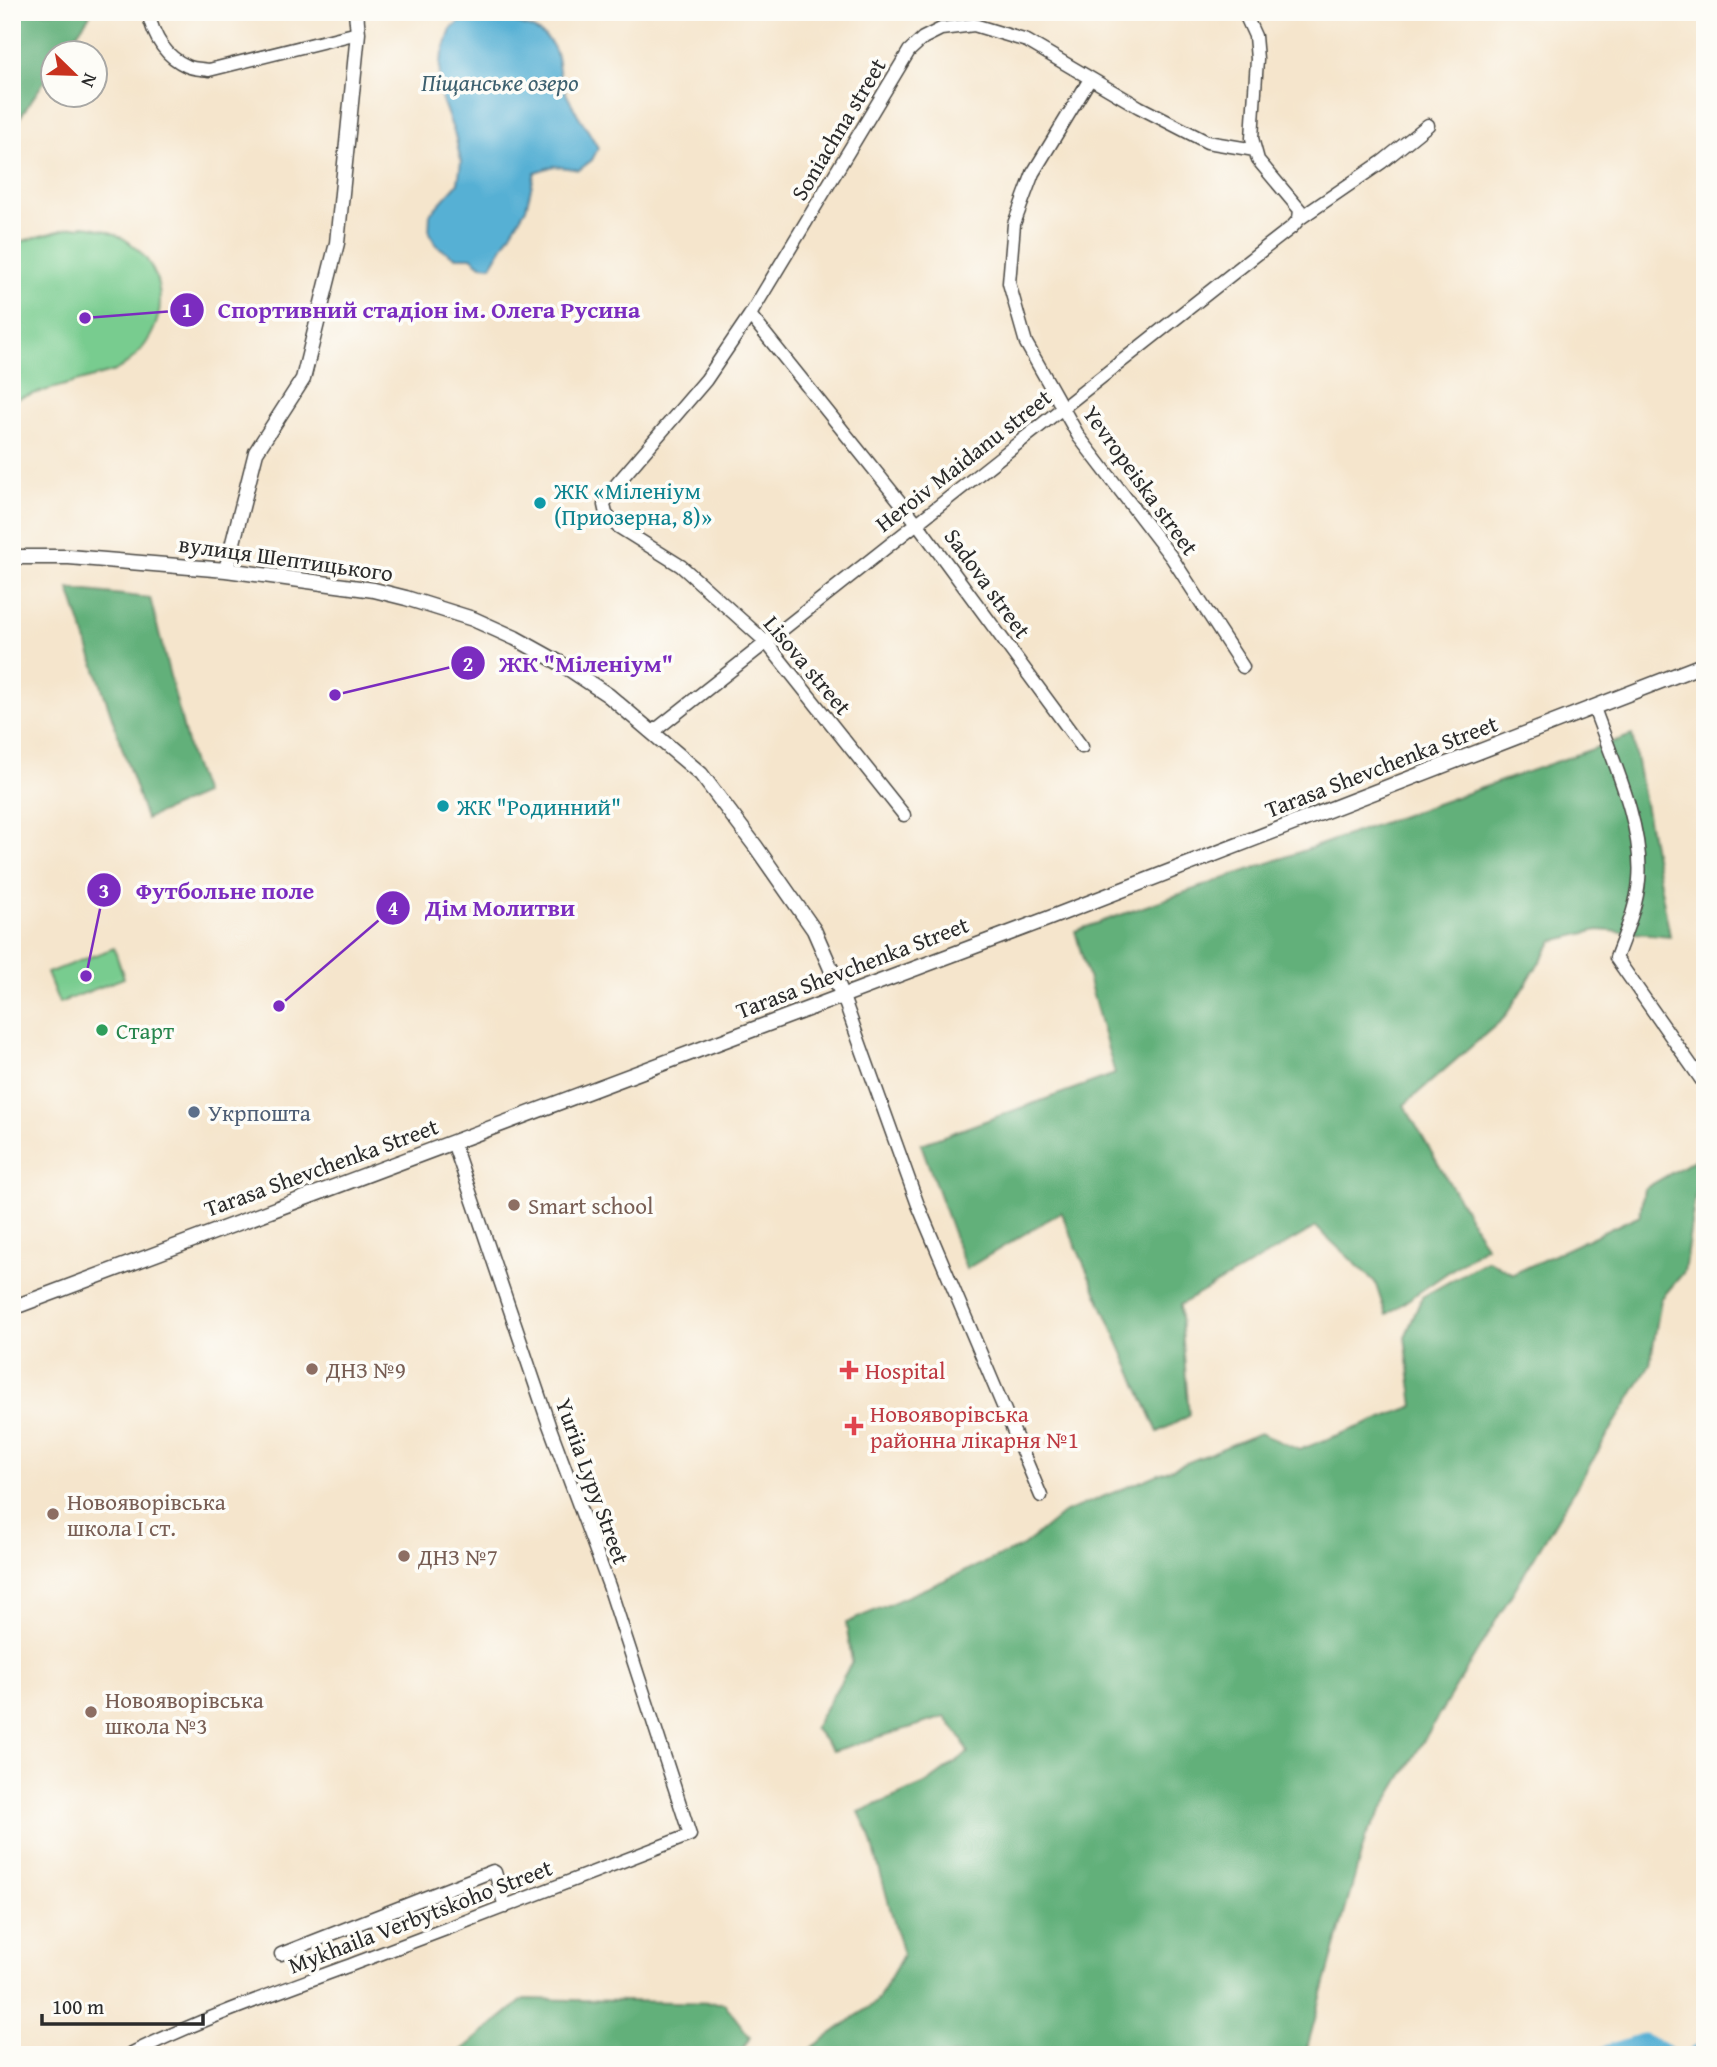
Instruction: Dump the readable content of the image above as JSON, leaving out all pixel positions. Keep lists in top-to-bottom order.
{
  "streets": {
    "street": [
      "Soniachna street",
      "Heroiv Maidanu street",
      "Yevropeiska street",
      "вулиця Шептицького",
      "Sadova street",
      "Lisova street",
      "Tarasa Shevchenka Street",
      "Yuriia Lypy Street",
      "Mykhaila Verbytskoho Street"
    ]
  },
  "crossings": [
    ["Soniachna street", "Yevropeiska street"],
    ["Soniachna street", "Sadova street"],
    ["Soniachna street", "Lisova street"],
    ["Heroiv Maidanu street", "Yevropeiska street"],
    ["Heroiv Maidanu street", "вулиця Шептицького"],
    ["Heroiv Maidanu street", "Sadova street"],
    ["Heroiv Maidanu street", "Lisova street"],
    ["вулиця Шептицького", "Tarasa Shevchenka Street"],
    ["Tarasa Shevchenka Street", "Yuriia Lypy Street"],
    ["Yuriia Lypy Street", "Mykhaila Verbytskoho Street"]
  ],
  "water": ["Піщанське озеро"],
  "places": {
    "other": [
      "Спортивний стадіон ім. Олега Русина",
      "ЖК «Міленіум (Приозерна, 8)»",
      "ЖК \"Міленіум\"",
      "ЖК \"Родинний\"",
      "Футбольне поле",
      "Дім Молитви",
      "Старт",
      "Укрпошта",
      "Smart school",
      "ДНЗ №9",
      "Новояворівська школа І ст.",
      "ДНЗ №7",
      "Новояворівська школа №3"
    ],
    "health": ["Hospital", "Новояворівська районна лікарня №1"]
  },
  "scale_bar": "100 m",
  "north": "bottom right"
}
